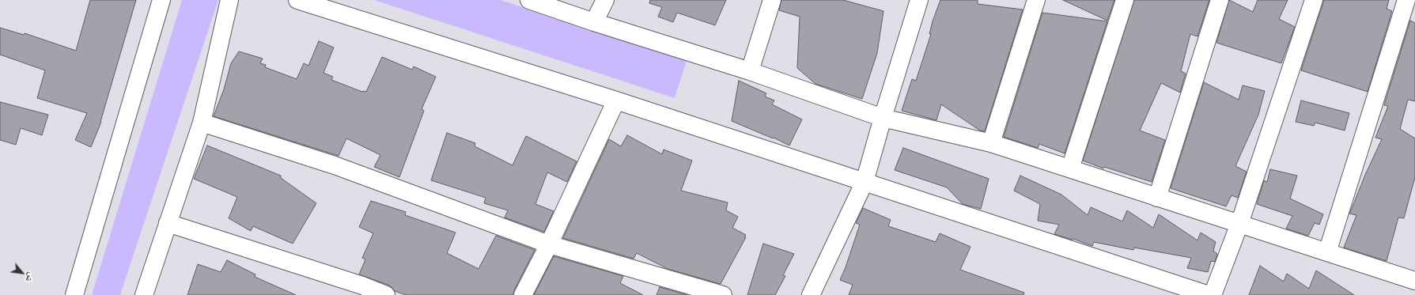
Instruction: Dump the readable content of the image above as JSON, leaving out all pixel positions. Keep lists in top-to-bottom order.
{
  "north": "bottom right"
}
